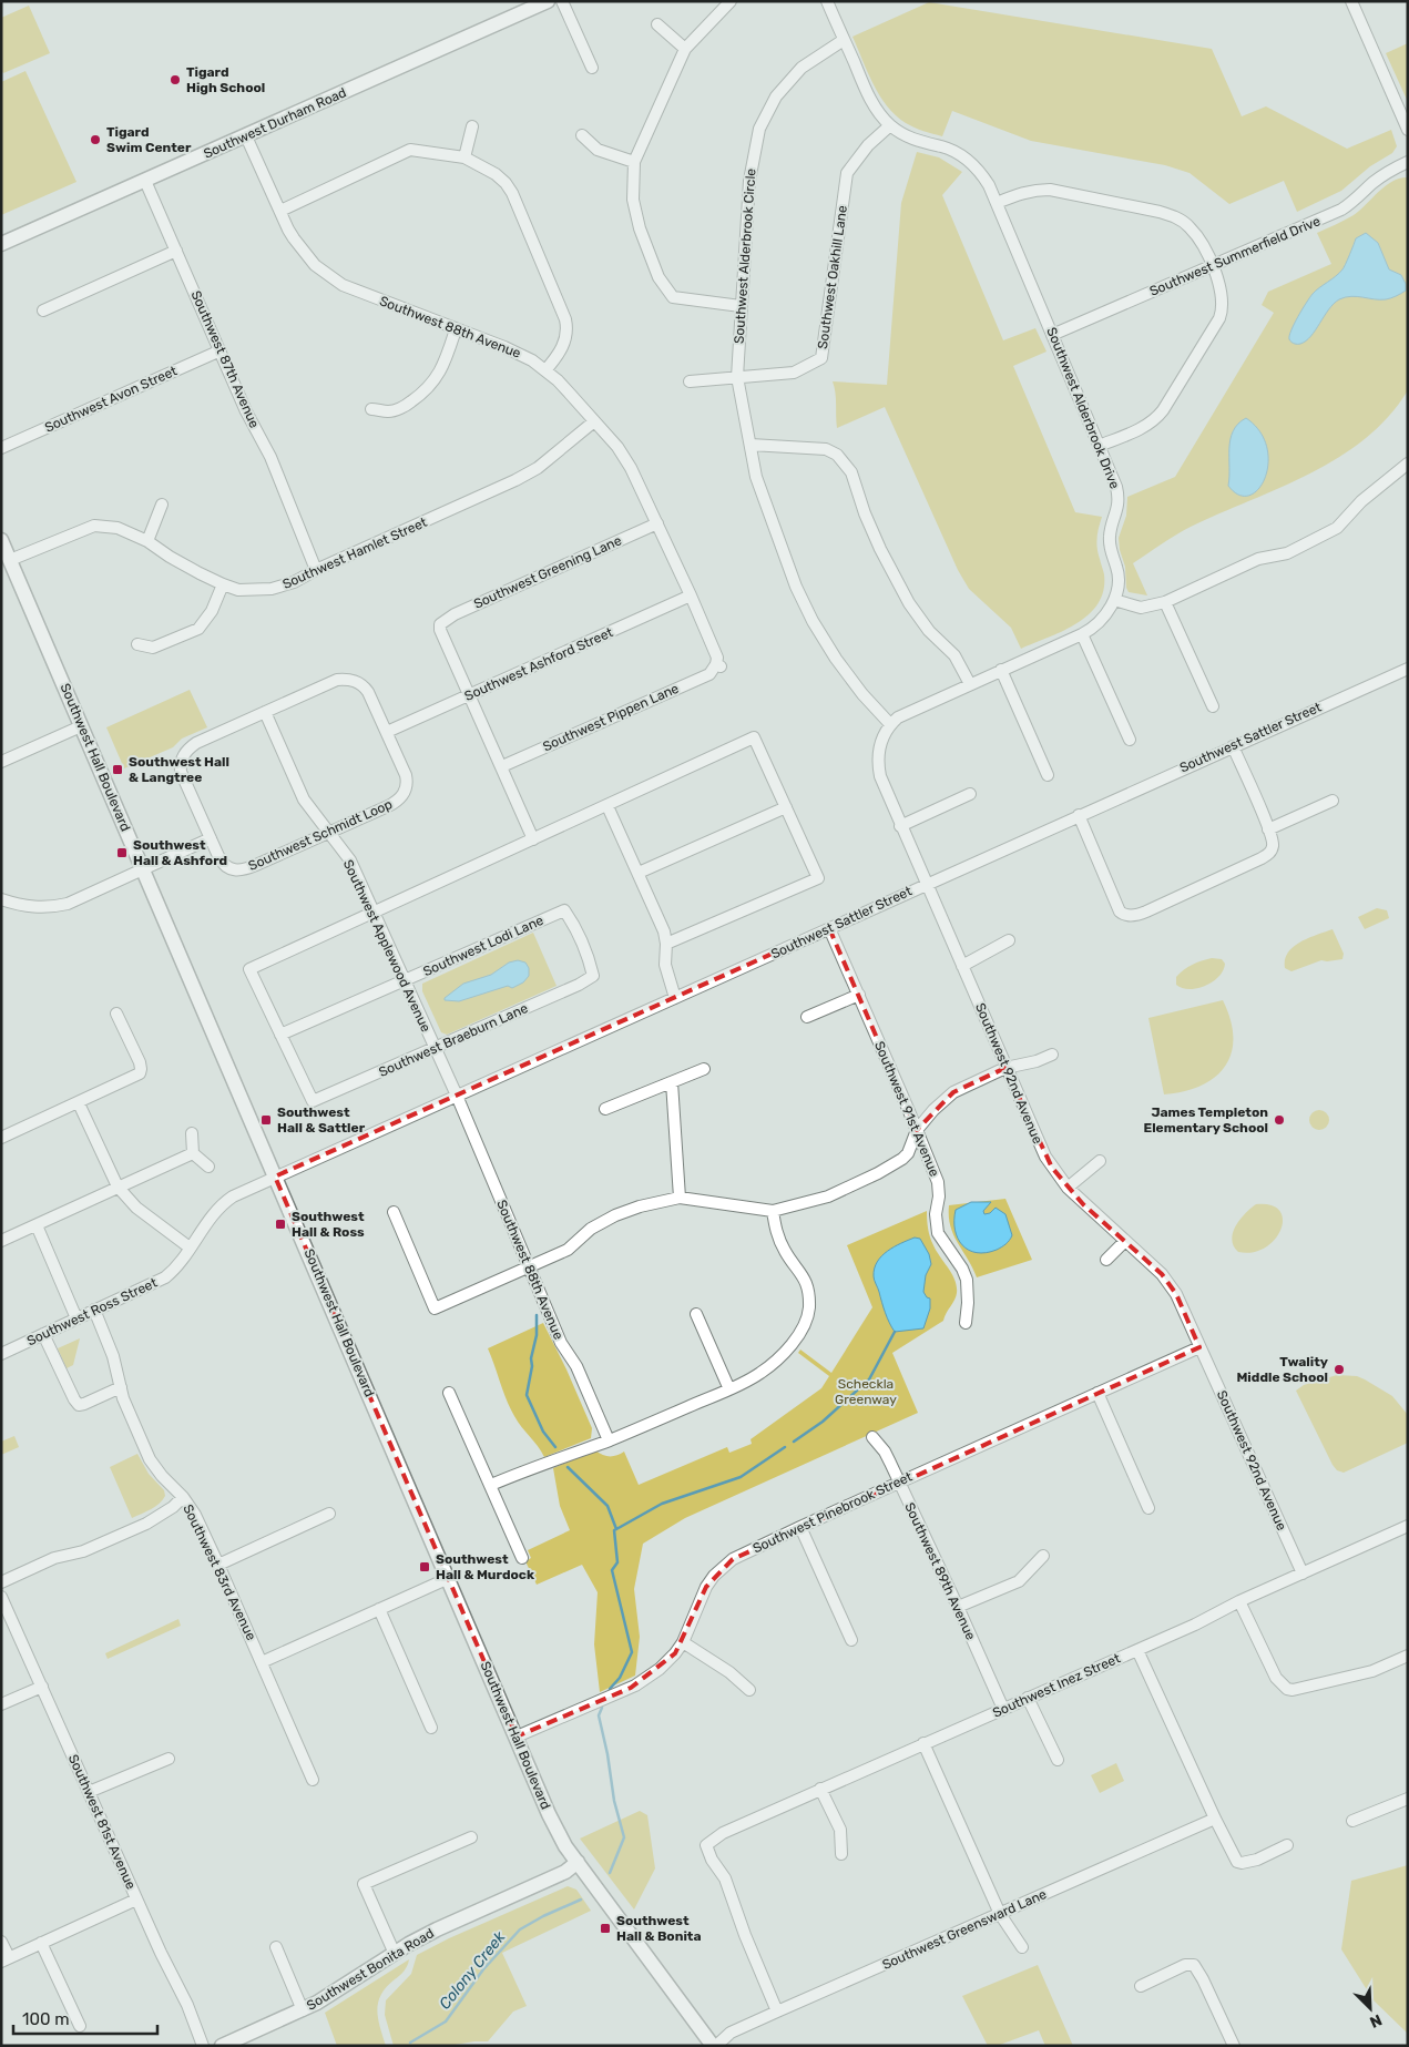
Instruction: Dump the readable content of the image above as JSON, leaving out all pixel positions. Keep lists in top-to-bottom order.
{
  "streets": {
    "main road": ["Southwest Durham Road", "Southwest Hall Boulevard", "Southwest Bonita Road"],
    "street": [
      "Southwest Alderbrook Circle",
      "Southwest Summerfield Drive",
      "Southwest Oakhill Lane",
      "Southwest 88th Avenue",
      "Southwest 87th Avenue",
      "Southwest Avon Street",
      "Southwest Alderbrook Drive",
      "Southwest Hamlet Street",
      "Southwest Greening Lane",
      "Southwest Ashford Street",
      "Southwest Pippen Lane",
      "Southwest Sattler Street",
      "Southwest Schmidt Loop",
      "Southwest Applewood Avenue",
      "Southwest Lodi Lane",
      "Southwest Braeburn Lane",
      "Southwest 92nd Avenue",
      "Southwest 91st Avenue",
      "Southwest Ross Street",
      "Southwest Pinebrook Street",
      "Southwest 89th Avenue",
      "Southwest 83rd Avenue",
      "Southwest Inez Street",
      "Southwest 81st Avenue",
      "Southwest Greensward Lane"
    ]
  },
  "crossings": [
    ["Southwest Durham Road", "Southwest 88th Avenue"],
    ["Southwest Durham Road", "Southwest 87th Avenue"],
    ["Southwest Alderbrook Circle", "Southwest Oakhill Lane"],
    ["Southwest Alderbrook Circle", "Southwest Alderbrook Drive"],
    ["Southwest Summerfield Drive", "Southwest Alderbrook Drive"],
    ["Southwest Oakhill Lane", "Southwest Alderbrook Drive"],
    ["Southwest 88th Avenue", "Southwest Hamlet Street"],
    ["Southwest 88th Avenue", "Southwest Greening Lane"],
    ["Southwest 88th Avenue", "Southwest Ashford Street"],
    ["Southwest 88th Avenue", "Southwest Pippen Lane"],
    ["Southwest 88th Avenue", "Southwest Sattler Street"],
    ["Southwest 88th Avenue", "Southwest Applewood Avenue"],
    ["Southwest 87th Avenue", "Southwest Avon Street"],
    ["Southwest 87th Avenue", "Southwest Hamlet Street"],
    ["Southwest Hamlet Street", "Southwest Hall Boulevard"],
    ["Southwest Greening Lane", "Southwest Ashford Street"],
    ["Southwest Ashford Street", "Southwest Schmidt Loop"],
    ["Southwest Sattler Street", "Southwest Hall Boulevard"],
    ["Southwest Sattler Street", "Southwest Applewood Avenue"],
    ["Southwest Sattler Street", "Southwest 92nd Avenue"],
    ["Southwest Sattler Street", "Southwest 91st Avenue"],
    ["Southwest Sattler Street", "Southwest Ross Street"],
    ["Southwest Hall Boulevard", "Southwest Ross Street"],
    ["Southwest Hall Boulevard", "Southwest Pinebrook Street"],
    ["Southwest Hall Boulevard", "Southwest Greensward Lane"],
    ["Southwest Hall Boulevard", "Southwest Bonita Road"],
    ["Southwest Schmidt Loop", "Southwest Applewood Avenue"],
    ["Southwest Applewood Avenue", "Southwest Lodi Lane"],
    ["Southwest Applewood Avenue", "Southwest Braeburn Lane"],
    ["Southwest Lodi Lane", "Southwest Braeburn Lane"],
    ["Southwest 92nd Avenue", "Southwest Pinebrook Street"],
    ["Southwest 92nd Avenue", "Southwest Inez Street"],
    ["Southwest Ross Street", "Southwest 83rd Avenue"],
    ["Southwest Pinebrook Street", "Southwest 89th Avenue"],
    ["Southwest 89th Avenue", "Southwest Inez Street"],
    ["Southwest Inez Street", "Southwest Greensward Lane"]
  ],
  "water": ["Colony Creek"],
  "parks": ["Scheckla Greenway"],
  "places": {
    "other": [
      "Tigard High School",
      "Tigard Swim Center",
      "James Templeton Elementary School",
      "Twality Middle School"
    ],
    "transit": [
      "Southwest Hall & Langtree",
      "Southwest Hall & Ashford",
      "Southwest Hall & Sattler",
      "Southwest Hall & Ross",
      "Southwest Hall & Murdock",
      "Southwest Hall & Bonita"
    ]
  },
  "scale_bar": "100 m",
  "north": "bottom right"
}
